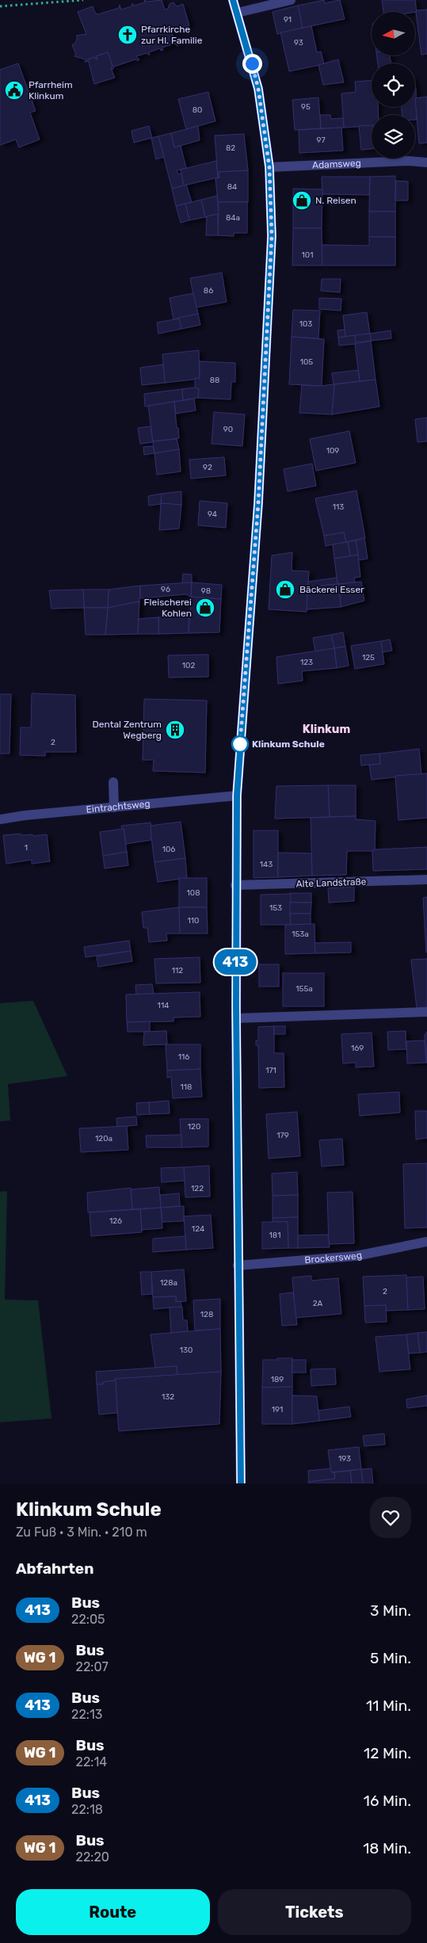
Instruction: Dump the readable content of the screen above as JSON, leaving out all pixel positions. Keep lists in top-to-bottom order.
{
  "streets": {
    "street": [
      "Adamsweg",
      "Eintrachtsweg",
      "Alte Landstraße",
      "Brockersweg"
    ]
  },
  "districts": ["Klinkum"],
  "places": {
    "church": ["Pfarrkirche zur Hl. Familie"],
    "public building": ["Pfarrheim Klinkum"],
    "shop": ["N. Reisen", "Bäckerei Esser", "Fleischerei Kohlen"],
    "building": ["Dental Zentrum Wegberg"],
    "other": ["Klinkum Schule"]
  },
  "lines": ["bus line 413"],
  "house_numbers": [
    "91",
    "93",
    "95",
    "80",
    "97",
    "82",
    "84",
    "84a",
    "101",
    "86",
    "103",
    "105",
    "88",
    "90",
    "109",
    "92",
    "113",
    "94",
    "96",
    "98",
    "125",
    "123",
    "102",
    "2",
    "1",
    "106",
    "143",
    "108",
    "153",
    "110",
    "153a",
    "112",
    "155a",
    "114",
    "169",
    "116",
    "171",
    "118",
    "120",
    "179",
    "120a",
    "122",
    "126",
    "124",
    "181",
    "128a",
    "2",
    "2A",
    "128",
    "130",
    "189",
    "132",
    "191",
    "193"
  ],
  "north": "left",
  "page": {
    "on_map": "413",
    "heading": [
      ["Klinkum Schule", "Zu Fuß · 3 Min. · 210 m"],
      "Abfahrten"
    ],
    "list": [
      {
        "mark": "413",
        "name": "Bus",
        "note": "22:05",
        "value": "3 Min."
      },
      {
        "mark": "WG 1",
        "name": "Bus",
        "note": "22:07",
        "value": "5 Min."
      },
      {
        "mark": "413",
        "name": "Bus",
        "note": "22:13",
        "value": "11 Min."
      },
      {
        "mark": "WG 1",
        "name": "Bus",
        "note": "22:14",
        "value": "12 Min."
      },
      {
        "mark": "413",
        "name": "Bus",
        "note": "22:18",
        "value": "16 Min."
      },
      {
        "mark": "WG 1",
        "name": "Bus",
        "note": "22:20",
        "value": "18 Min."
      }
    ],
    "buttons": ["Route", "Tickets"]
  }
}
